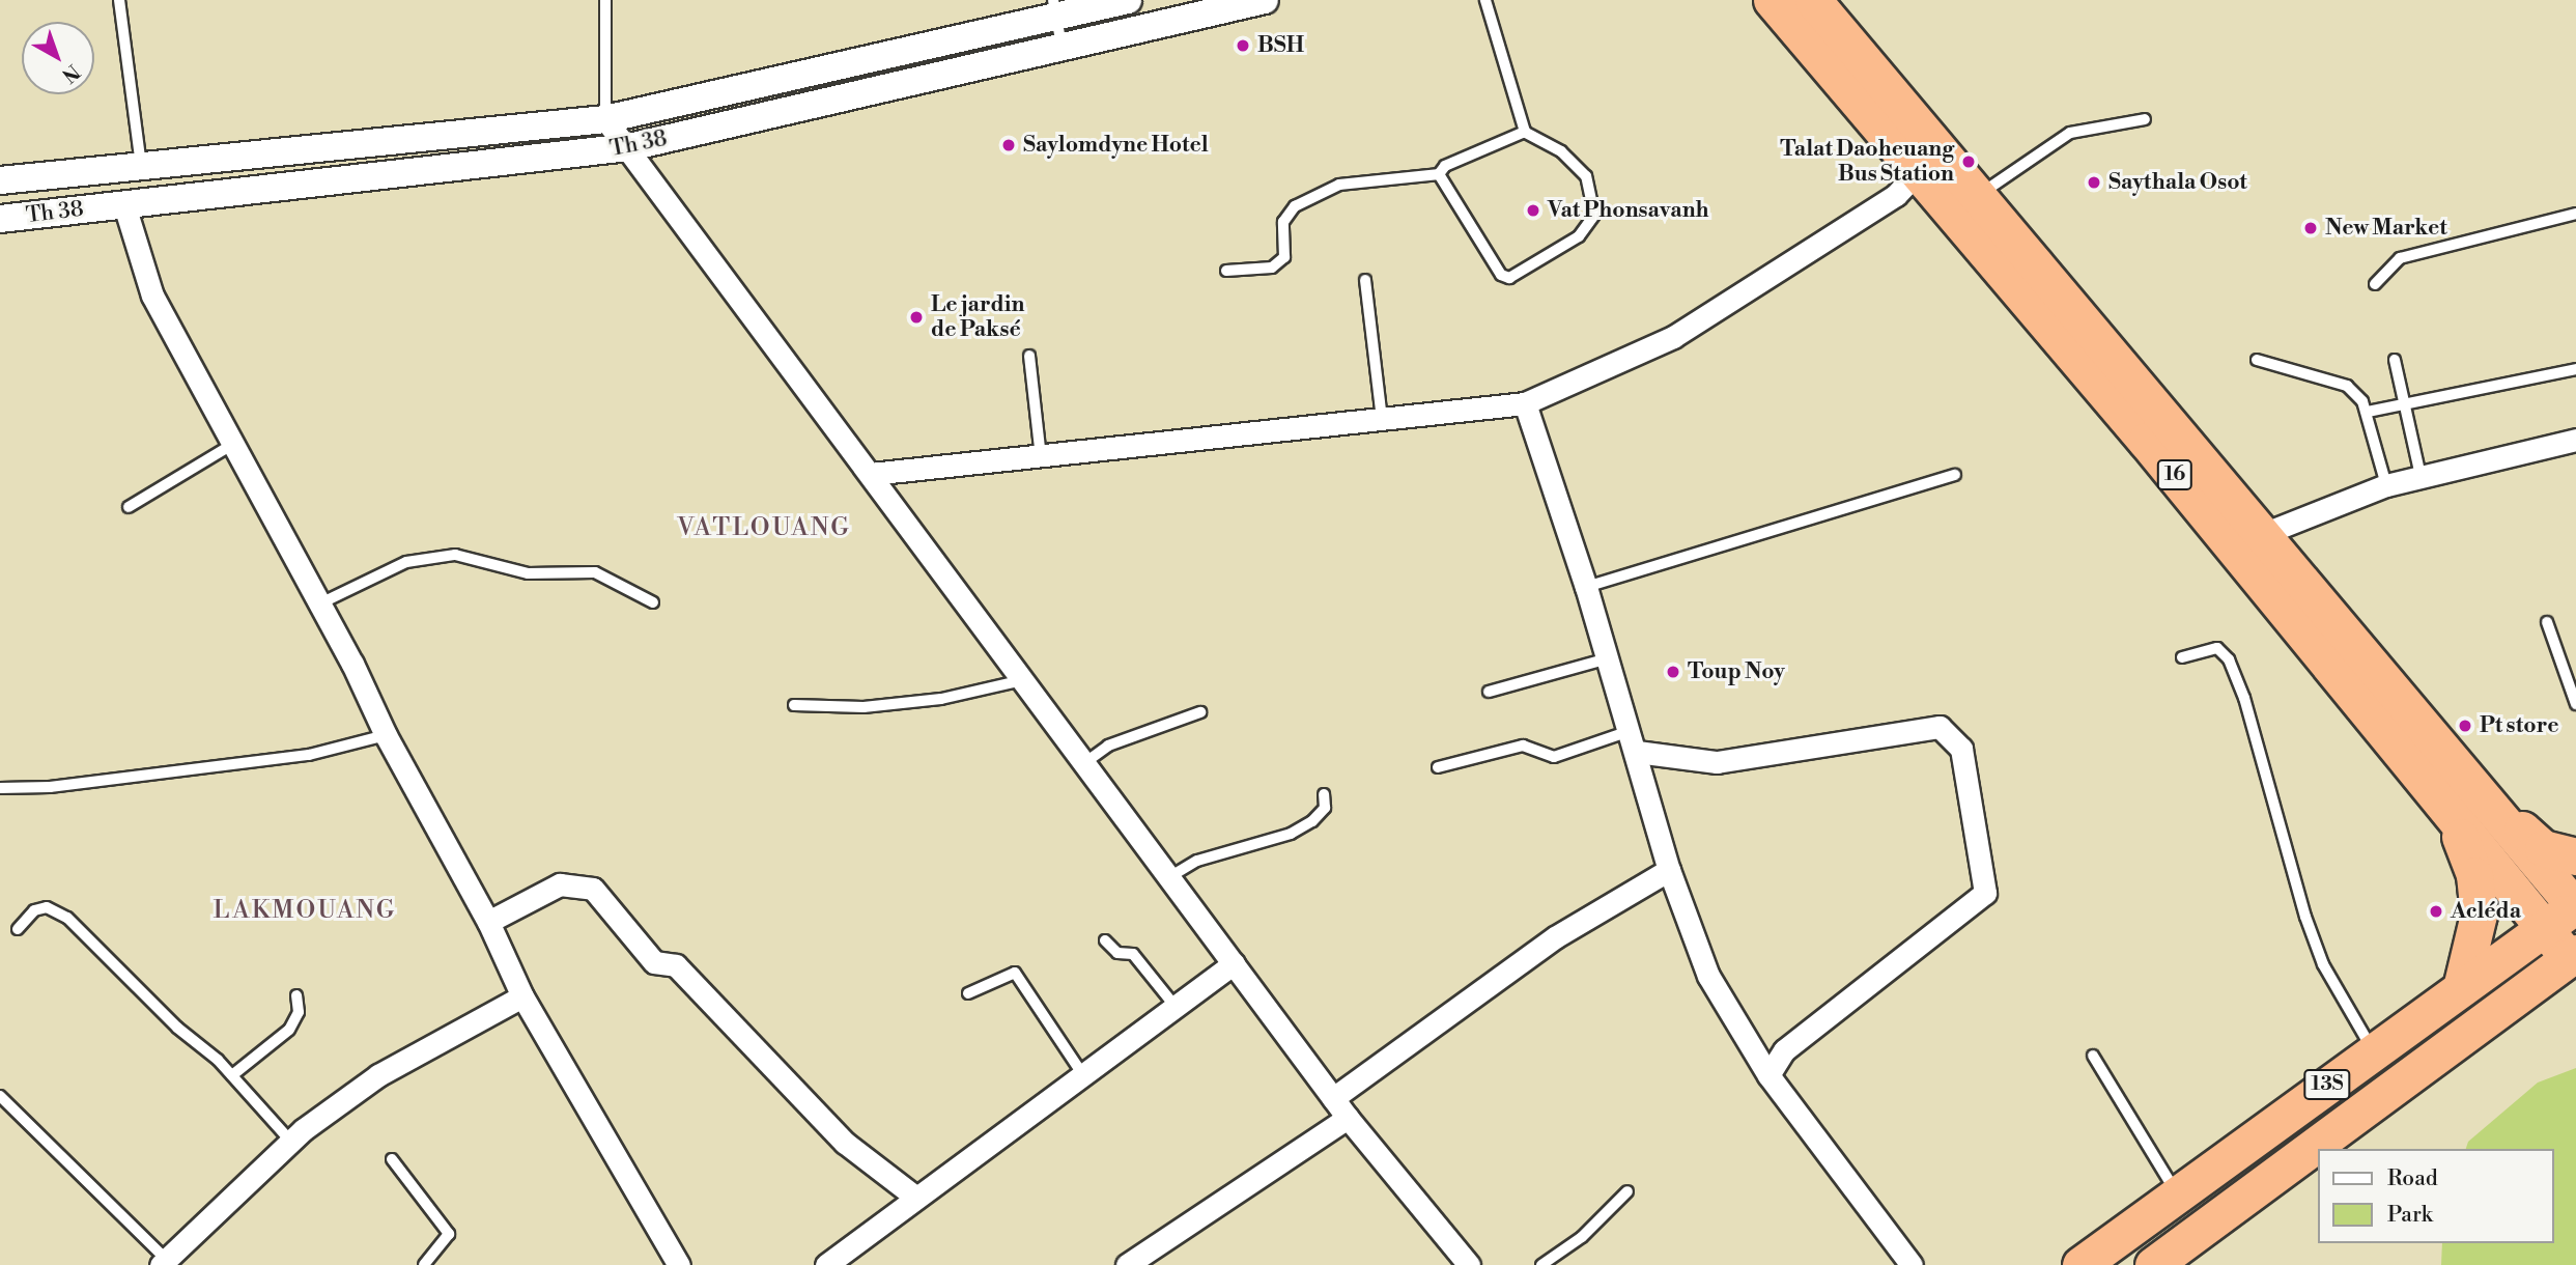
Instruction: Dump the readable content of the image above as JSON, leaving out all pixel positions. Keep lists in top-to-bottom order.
{
  "streets": {
    "highway": ["16", "13S"],
    "street": ["Th 38"]
  },
  "crossings": [
    ["16", "13S"]
  ],
  "districts": ["VATLOUANG", "LAKMOUANG"],
  "places": [
    "BSH",
    "Saylomdyne Hotel",
    "Talat Daoheuang Bus Station",
    "Saythala Osot",
    "Vat Phonsavanh",
    "New Market",
    "Le jardin de Paksé",
    "Toup Noy",
    "Pt store",
    "Acléda"
  ],
  "legend": ["Road", "Park"],
  "north": "bottom right"
}
